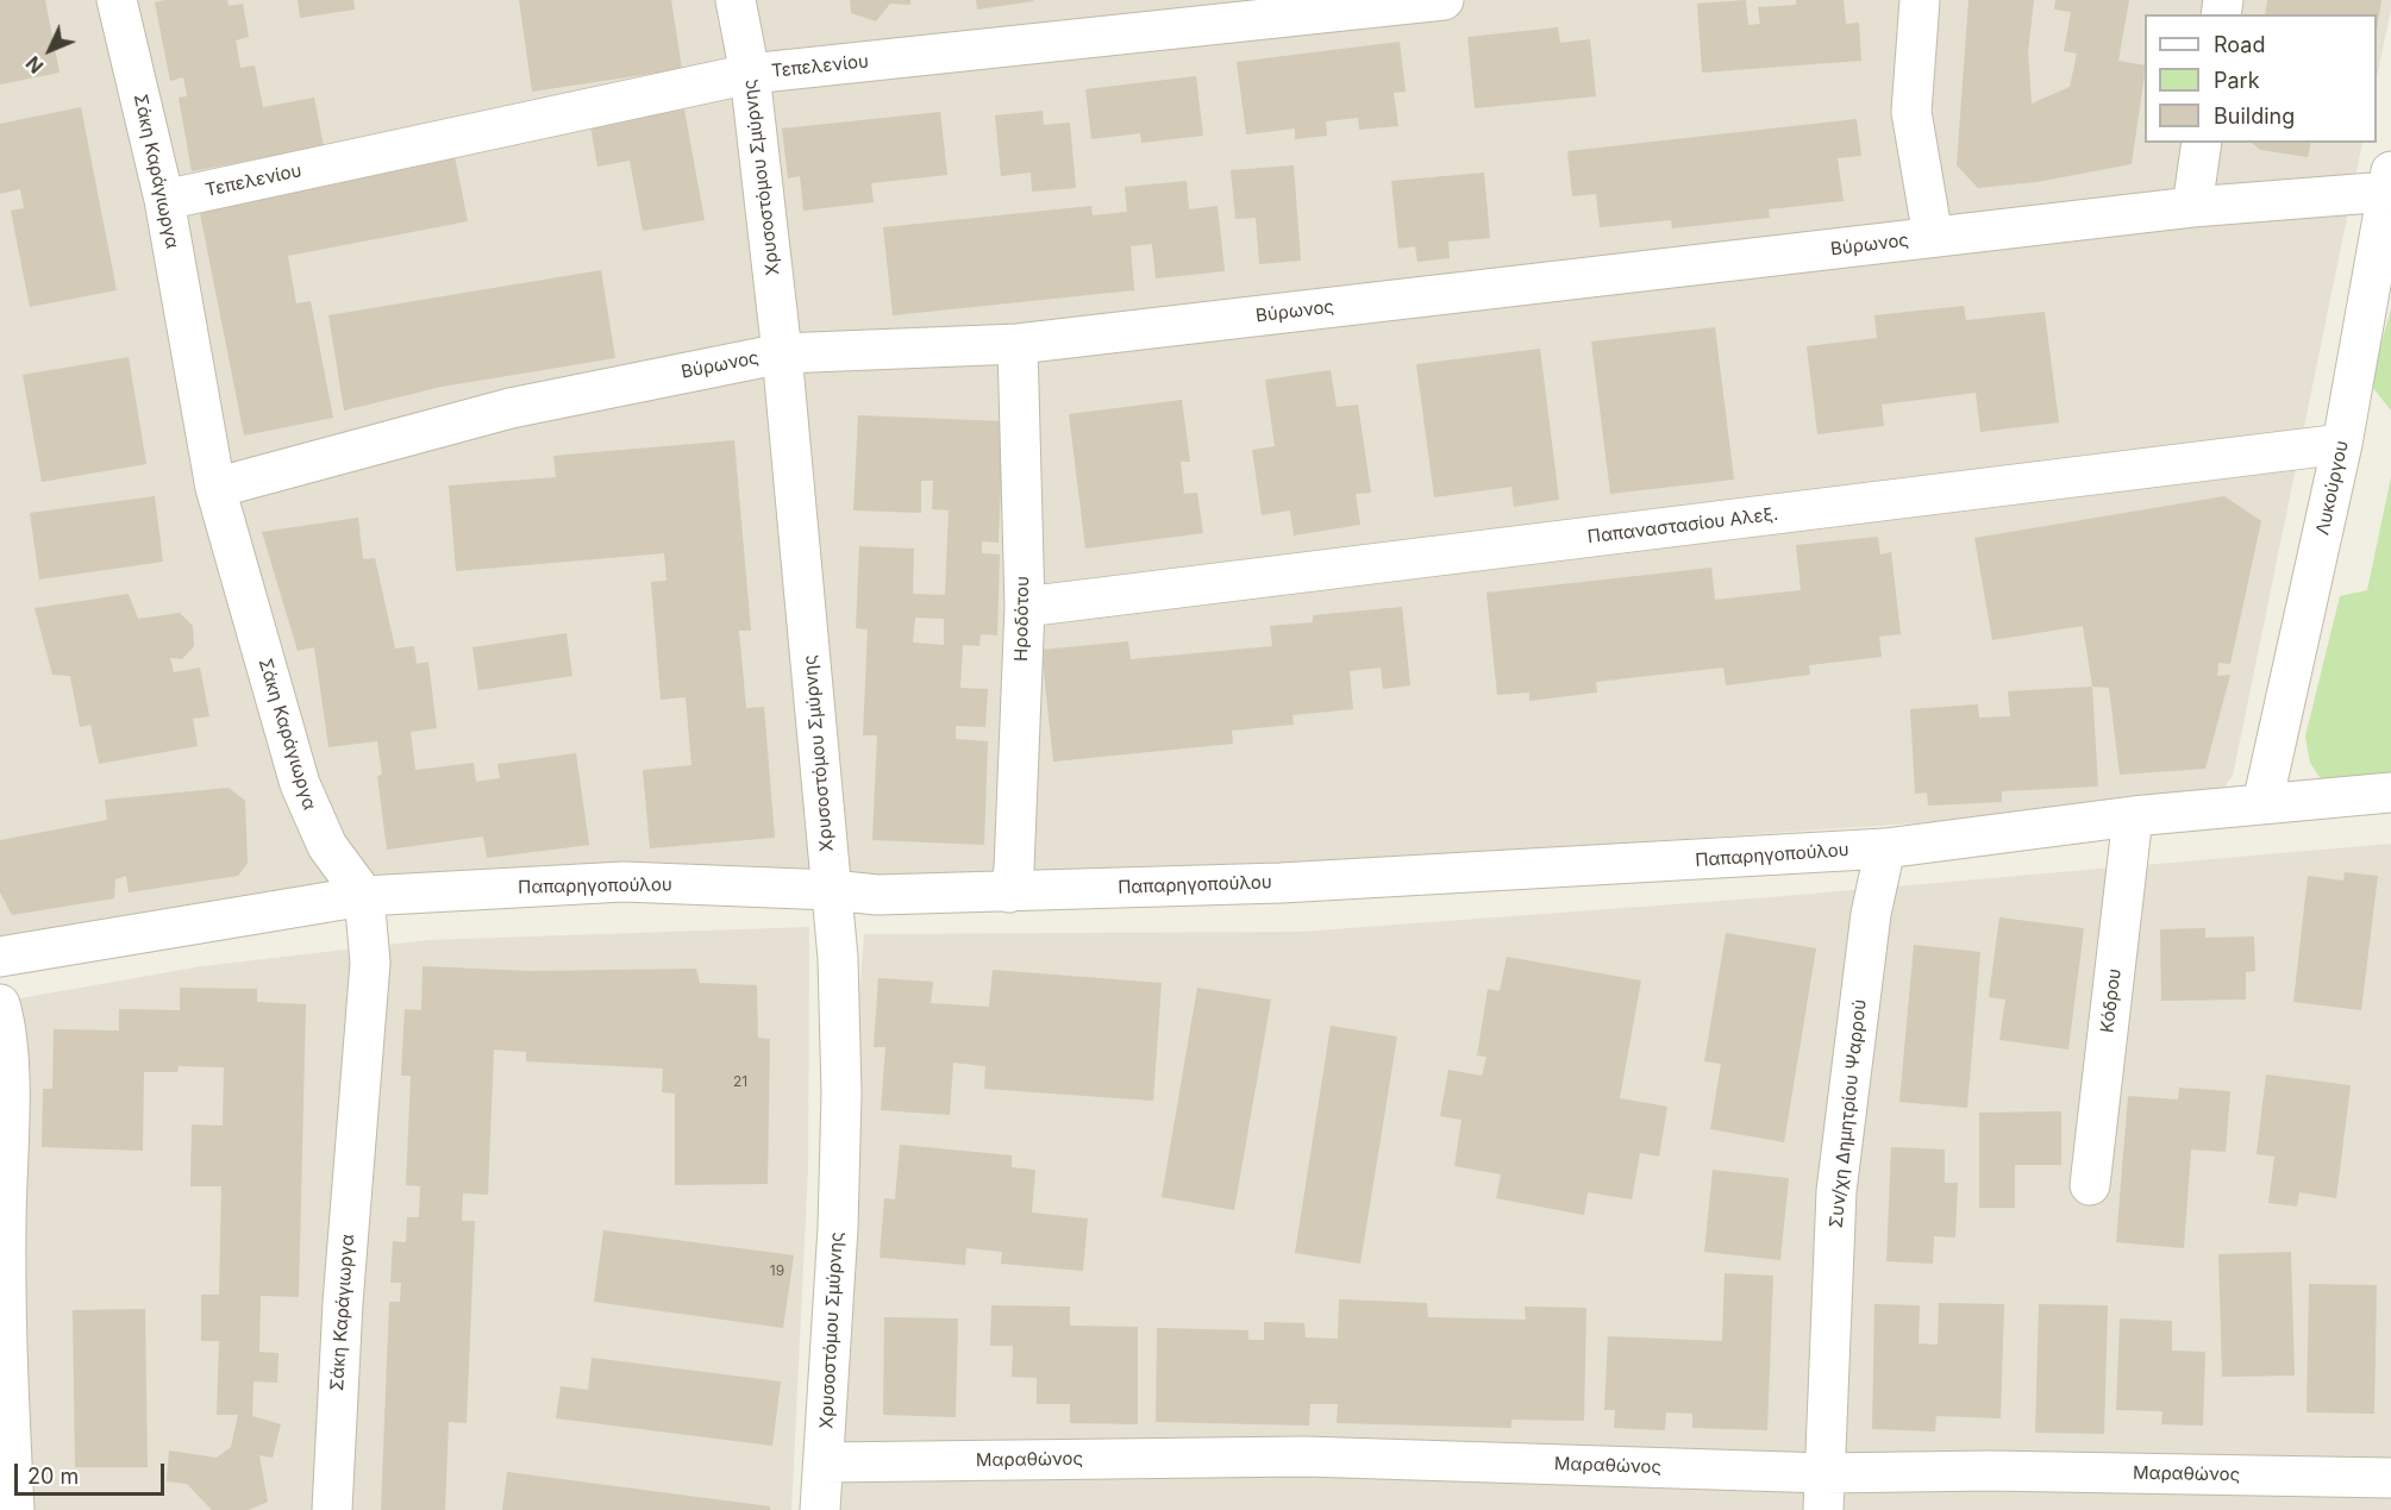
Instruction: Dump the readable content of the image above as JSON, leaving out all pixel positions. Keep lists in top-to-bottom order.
{
  "streets": {
    "street": [
      "Τεπελενίου",
      "Σάκη Καράγιωργα",
      "Χρυσοστόμου Σμύρνης",
      "Βύρωνος",
      "Λυκούργου",
      "Παπαναστασίου Αλεξ.",
      "Ηροδότου",
      "Παπαρηγοπούλου",
      "Κόδρου",
      "Συν/χη Δημητρίου Ψαρρού",
      "Μαραθώνος"
    ]
  },
  "crossings": [
    ["Τεπελενίου", "Σάκη Καράγιωργα"],
    ["Τεπελενίου", "Χρυσοστόμου Σμύρνης"],
    ["Σάκη Καράγιωργα", "Βύρωνος"],
    ["Σάκη Καράγιωργα", "Παπαρηγοπούλου"],
    ["Χρυσοστόμου Σμύρνης", "Βύρωνος"],
    ["Χρυσοστόμου Σμύρνης", "Παπαρηγοπούλου"],
    ["Χρυσοστόμου Σμύρνης", "Μαραθώνος"],
    ["Βύρωνος", "Λυκούργου"],
    ["Βύρωνος", "Ηροδότου"],
    ["Λυκούργου", "Παπαναστασίου Αλεξ."],
    ["Λυκούργου", "Παπαρηγοπούλου"],
    ["Παπαναστασίου Αλεξ.", "Ηροδότου"],
    ["Ηροδότου", "Παπαρηγοπούλου"],
    ["Παπαρηγοπούλου", "Κόδρου"],
    ["Παπαρηγοπούλου", "Συν/χη Δημητρίου Ψαρρού"],
    ["Συν/χη Δημητρίου Ψαρρού", "Μαραθώνος"]
  ],
  "house_numbers": ["21", "19"],
  "legend": ["Road", "Park", "Building"],
  "scale_bar": "20 m",
  "north": "bottom left"
}
